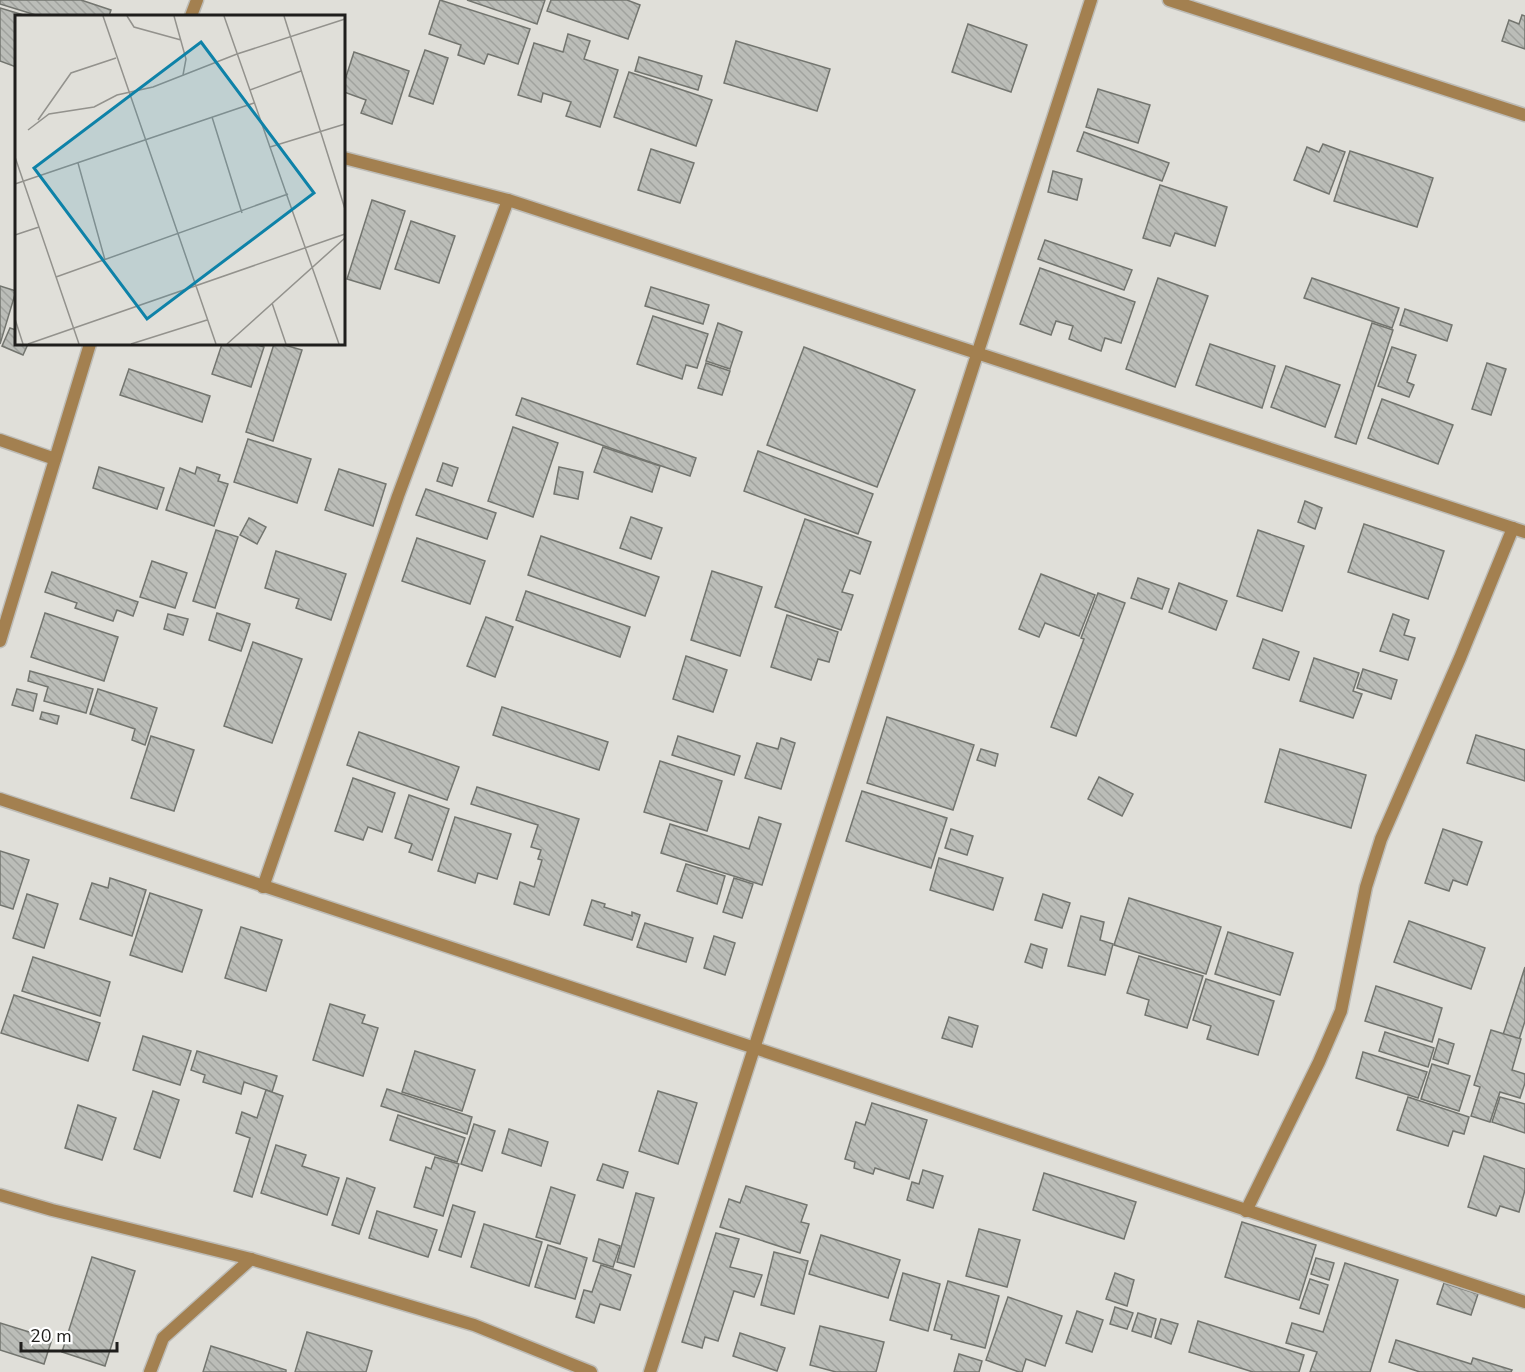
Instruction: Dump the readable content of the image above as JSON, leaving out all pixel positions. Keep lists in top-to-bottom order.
{
  "scale_bar": "20 m"
}
